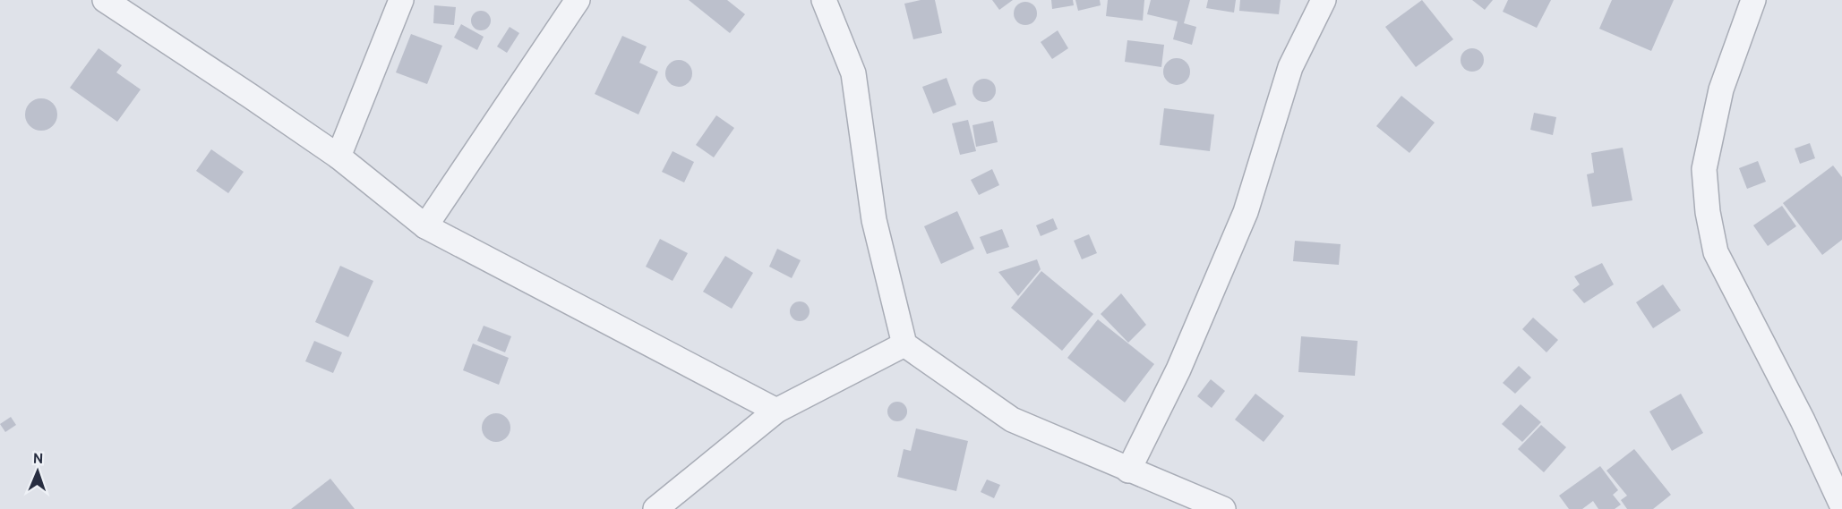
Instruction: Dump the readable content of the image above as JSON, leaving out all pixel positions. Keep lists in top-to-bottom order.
{
  "north": "top"
}
